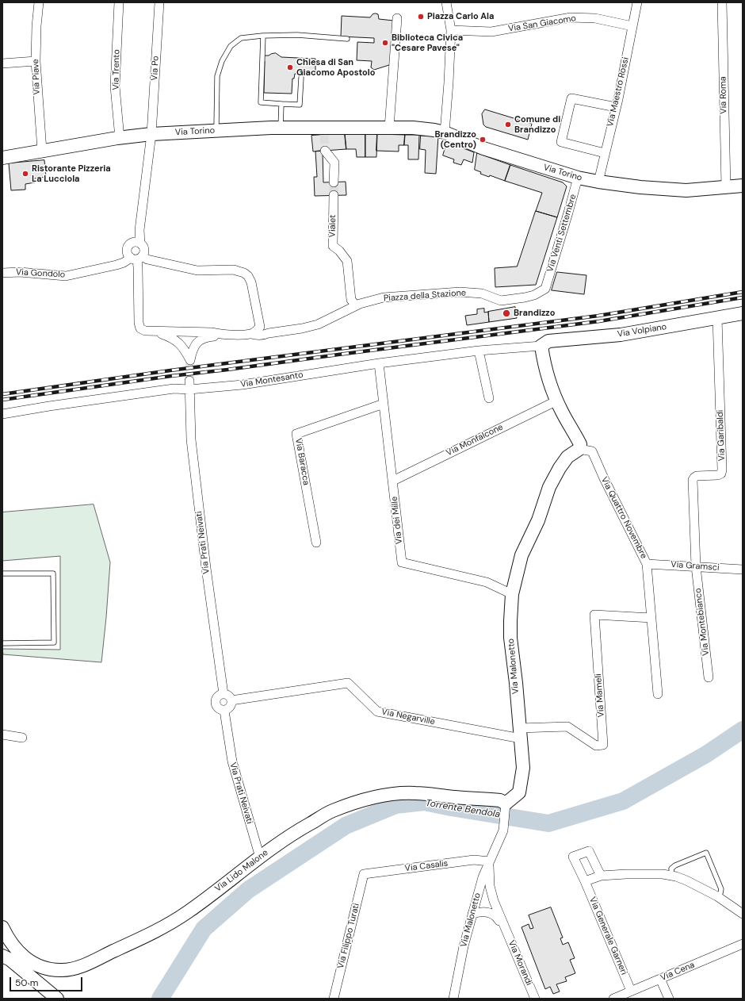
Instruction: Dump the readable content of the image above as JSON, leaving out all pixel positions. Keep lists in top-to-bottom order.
{
  "streets": {
    "street": [
      "Via San Giacomo",
      "Via Po",
      "Via Trento",
      "Via Piave",
      "Via Maestro Rossi",
      "Via Roma",
      "Via Torino",
      "Vialet",
      "Via Venti Settembre",
      "Via Gondolo",
      "Piazza della Stazione",
      "Via Volpiano",
      "Via Montesanto",
      "Via Garibaldi",
      "Via Monfalcone",
      "Via Baracca",
      "Via Quattro Novembre",
      "Via dei Mille",
      "Via Prati Neivati",
      "Via Gramsci",
      "Via Montebianco",
      "Via Malonetto",
      "Via Mameli",
      "Via Negarville",
      "Via Casalis",
      "Via Lido Malone",
      "Via Filippo Turati",
      "Via Generale Garneri",
      "Via Morandi",
      "Via Cena"
    ]
  },
  "crossings": [
    ["Via San Giacomo", "Via Maestro Rossi"],
    ["Via Po", "Via Torino"],
    ["Via Po", "Via Gondolo"],
    ["Via Trento", "Via Torino"],
    ["Via Piave", "Via Torino"],
    ["Via Maestro Rossi", "Via Torino"],
    ["Via Roma", "Via Torino"],
    ["Via Torino", "Via Venti Settembre"],
    ["Via Torino", "Via Gondolo"],
    ["Vialet", "Piazza della Stazione"],
    ["Via Venti Settembre", "Piazza della Stazione"],
    ["Via Volpiano", "Via Montesanto"],
    ["Via Volpiano", "Via Garibaldi"],
    ["Via Montesanto", "Via dei Mille"],
    ["Via Montesanto", "Via Prati Neivati"],
    ["Via Garibaldi", "Via Gramsci"],
    ["Via Garibaldi", "Via Montebianco"],
    ["Via Monfalcone", "Via dei Mille"],
    ["Via Baracca", "Via dei Mille"],
    ["Via Quattro Novembre", "Via Gramsci"],
    ["Via Quattro Novembre", "Via Malonetto"],
    ["Via Quattro Novembre", "Via Mameli"],
    ["Via dei Mille", "Via Malonetto"],
    ["Via Prati Neivati", "Via Negarville"],
    ["Via Prati Neivati", "Via Lido Malone"],
    ["Via Gramsci", "Via Montebianco"],
    ["Via Malonetto", "Via Mameli"],
    ["Via Malonetto", "Via Negarville"],
    ["Via Malonetto", "Via Casalis"],
    ["Via Malonetto", "Via Lido Malone"],
    ["Via Malonetto", "Via Morandi"],
    ["Via Mameli", "Via Negarville"],
    ["Via Casalis", "Via Filippo Turati"],
    ["Via Casalis", "Via Morandi"],
    ["Via Generale Garneri", "Via Cena"]
  ],
  "water": ["Torrente Bendola"],
  "places": [
    "Piazza Carlo Ala",
    "Biblioteca Civica \"Cesare Pavese\"",
    "Chiesa di San Giacomo Apostolo",
    "Comune di Brandizzo",
    "Brandizzo (Centro)",
    "Ristorante Pizzeria La Lucciola",
    "Brandizzo"
  ],
  "scale_bar": "50 m"
}
